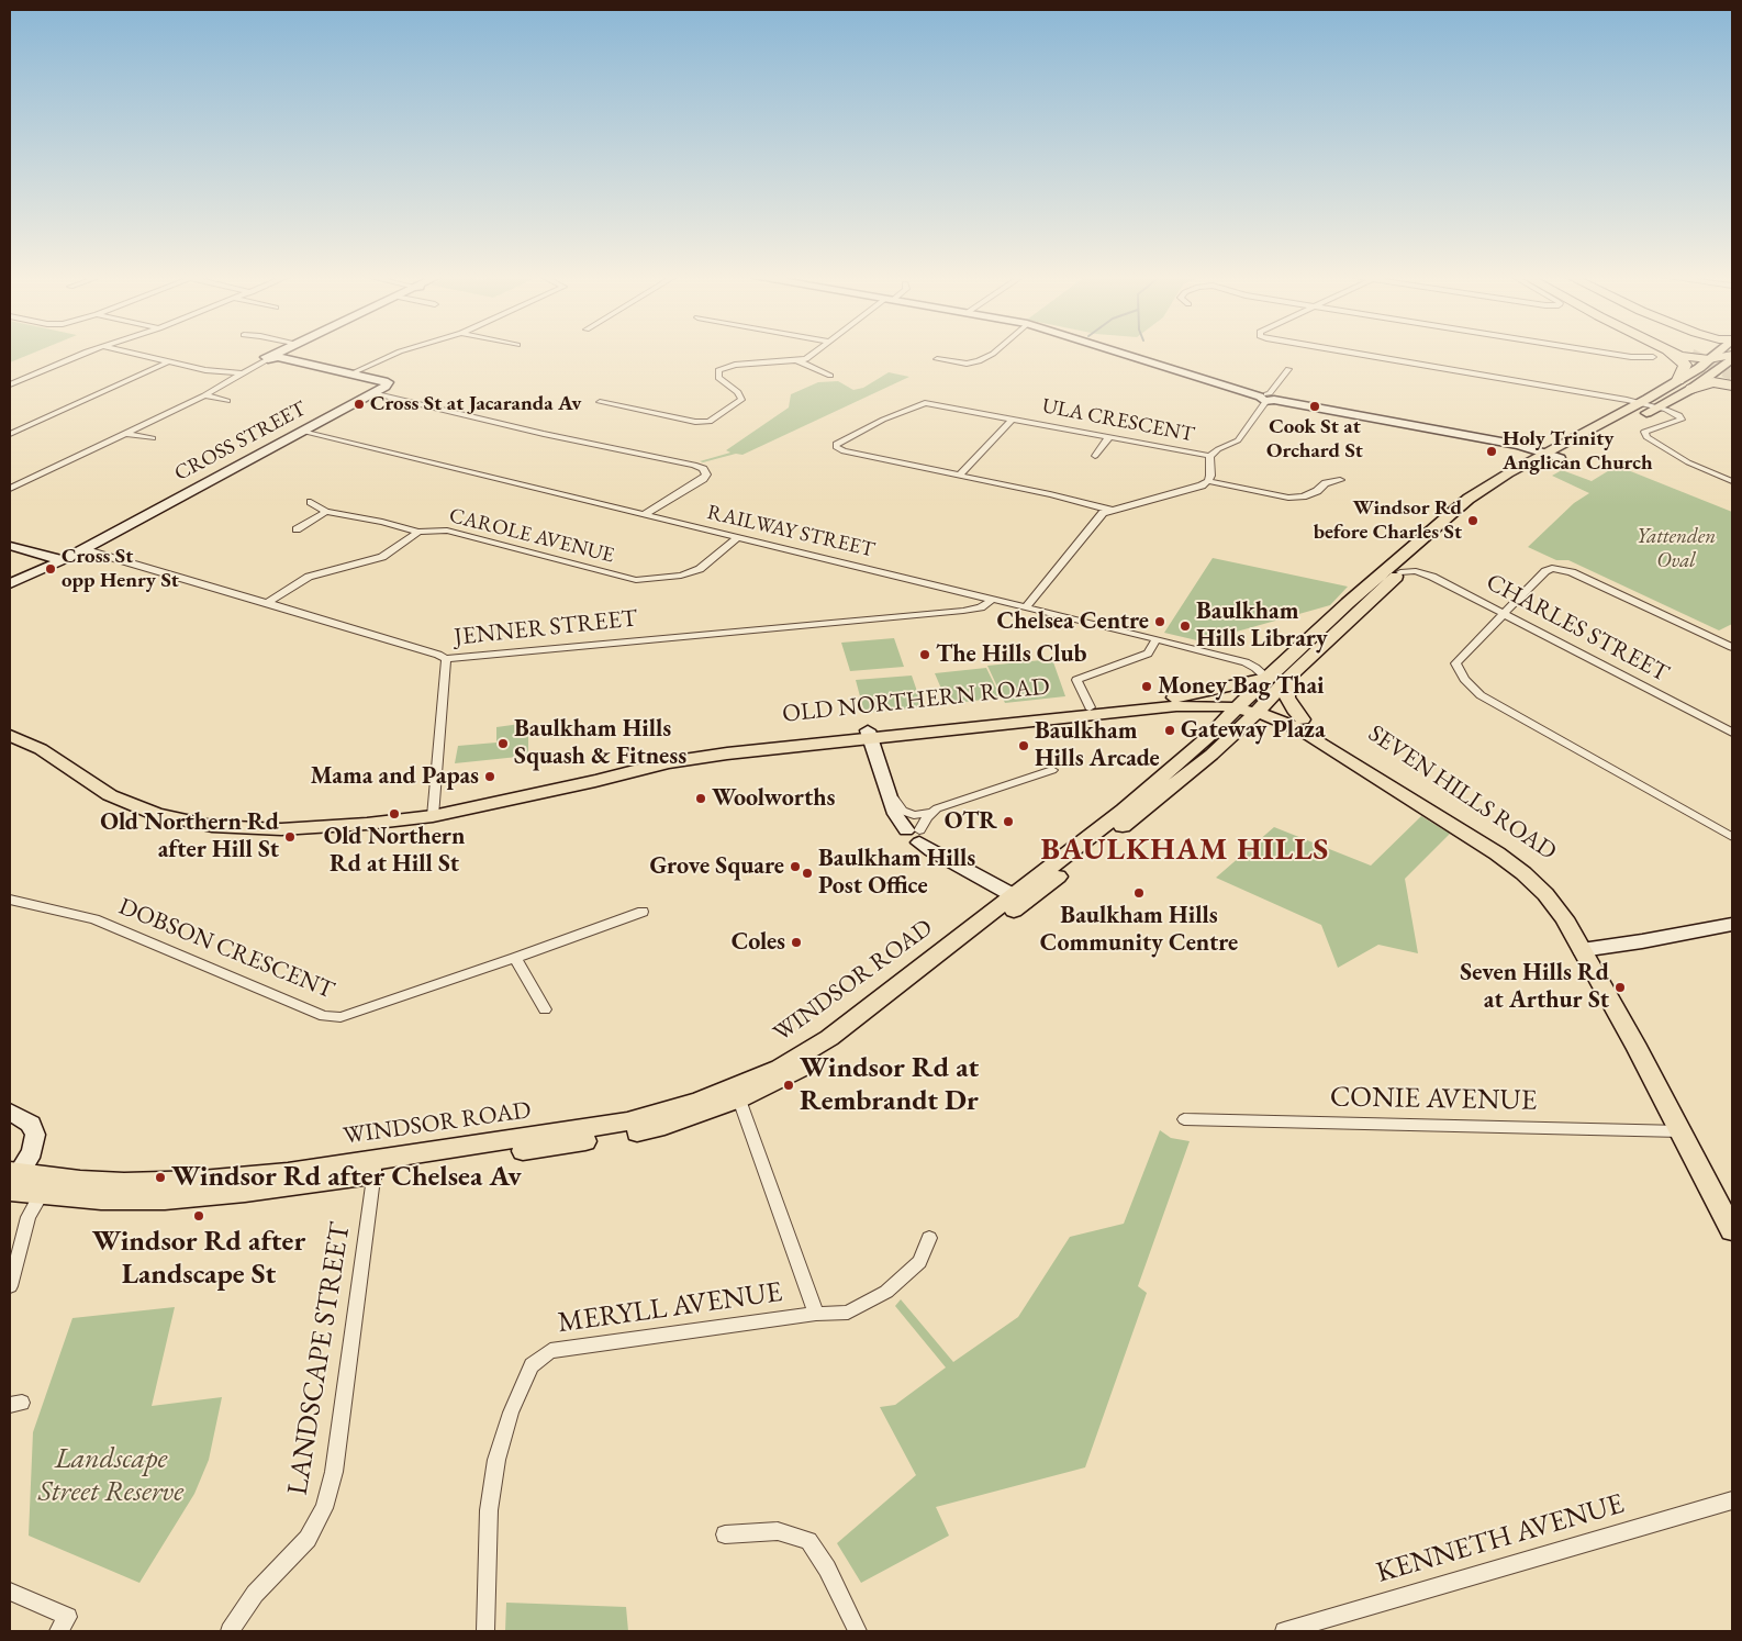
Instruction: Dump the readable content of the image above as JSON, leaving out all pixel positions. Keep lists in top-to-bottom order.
{
  "streets": {
    "main road": ["OLD NORTHERN ROAD", "SEVEN HILLS ROAD", "WINDSOR ROAD"],
    "street": [
      "ULA CRESCENT",
      "CROSS STREET",
      "RAILWAY STREET",
      "CAROLE AVENUE",
      "JENNER STREET",
      "CHARLES STREET",
      "DOBSON CRESCENT",
      "CONIE AVENUE",
      "MERYLL AVENUE",
      "LANDSCAPE STREET",
      "KENNETH AVENUE"
    ]
  },
  "crossings": [
    ["CROSS STREET", "RAILWAY STREET"],
    ["CROSS STREET", "JENNER STREET"],
    ["RAILWAY STREET", "CAROLE AVENUE"],
    ["RAILWAY STREET", "JENNER STREET"],
    ["RAILWAY STREET", "WINDSOR ROAD"],
    ["CHARLES STREET", "WINDSOR ROAD"],
    ["OLD NORTHERN ROAD", "SEVEN HILLS ROAD"],
    ["OLD NORTHERN ROAD", "WINDSOR ROAD"],
    ["SEVEN HILLS ROAD", "WINDSOR ROAD"],
    ["SEVEN HILLS ROAD", "CONIE AVENUE"],
    ["WINDSOR ROAD", "LANDSCAPE STREET"]
  ],
  "districts": ["BAULKHAM HILLS"],
  "parks": ["Yattenden Oval", "Landscape Street Reserve"],
  "places": [
    "Cross St at Jacaranda Av",
    "Cook St at Orchard St",
    "Holy Trinity Anglican Church",
    "Windsor Rd before Charles St",
    "Cross St opp Henry St",
    "Chelsea Centre",
    "Baulkham Hills Library",
    "The Hills Club",
    "Money Bag Thai",
    "Gateway Plaza",
    "Baulkham Hills Squash & Fitness",
    "Baulkham Hills Arcade",
    "Mama and Papas",
    "Woolworths",
    "Old Northern Rd at Hill St",
    "OTR",
    "Old Northern Rd after Hill St",
    "Grove Square",
    "Baulkham Hills Post Office",
    "Baulkham Hills Community Centre",
    "Coles",
    "Seven Hills Rd at Arthur St",
    "Windsor Rd at Rembrandt Dr",
    "Windsor Rd after Chelsea Av",
    "Windsor Rd after Landscape St"
  ]
}
